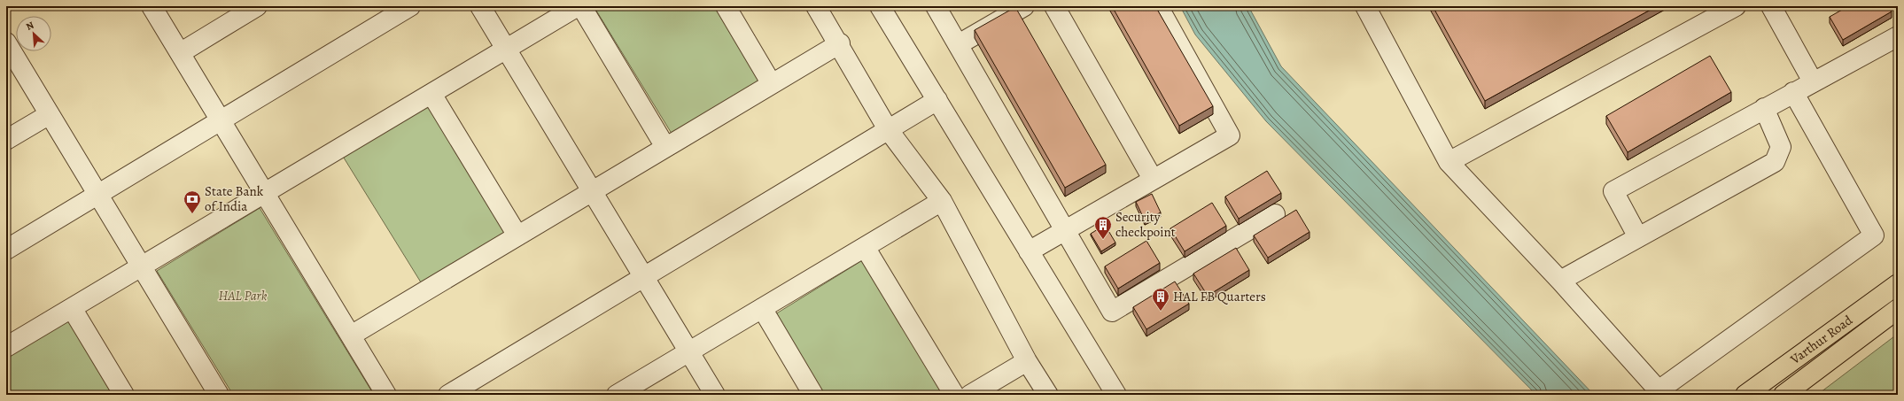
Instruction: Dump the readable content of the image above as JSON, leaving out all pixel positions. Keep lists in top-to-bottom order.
{
  "streets": {
    "main road": ["Varthur Road"]
  },
  "parks": ["HAL Park"],
  "places": {
    "bank": ["State Bank of India"],
    "building": ["Security checkpoint", "HAL FB Quarters"]
  },
  "north": "top left"
}
